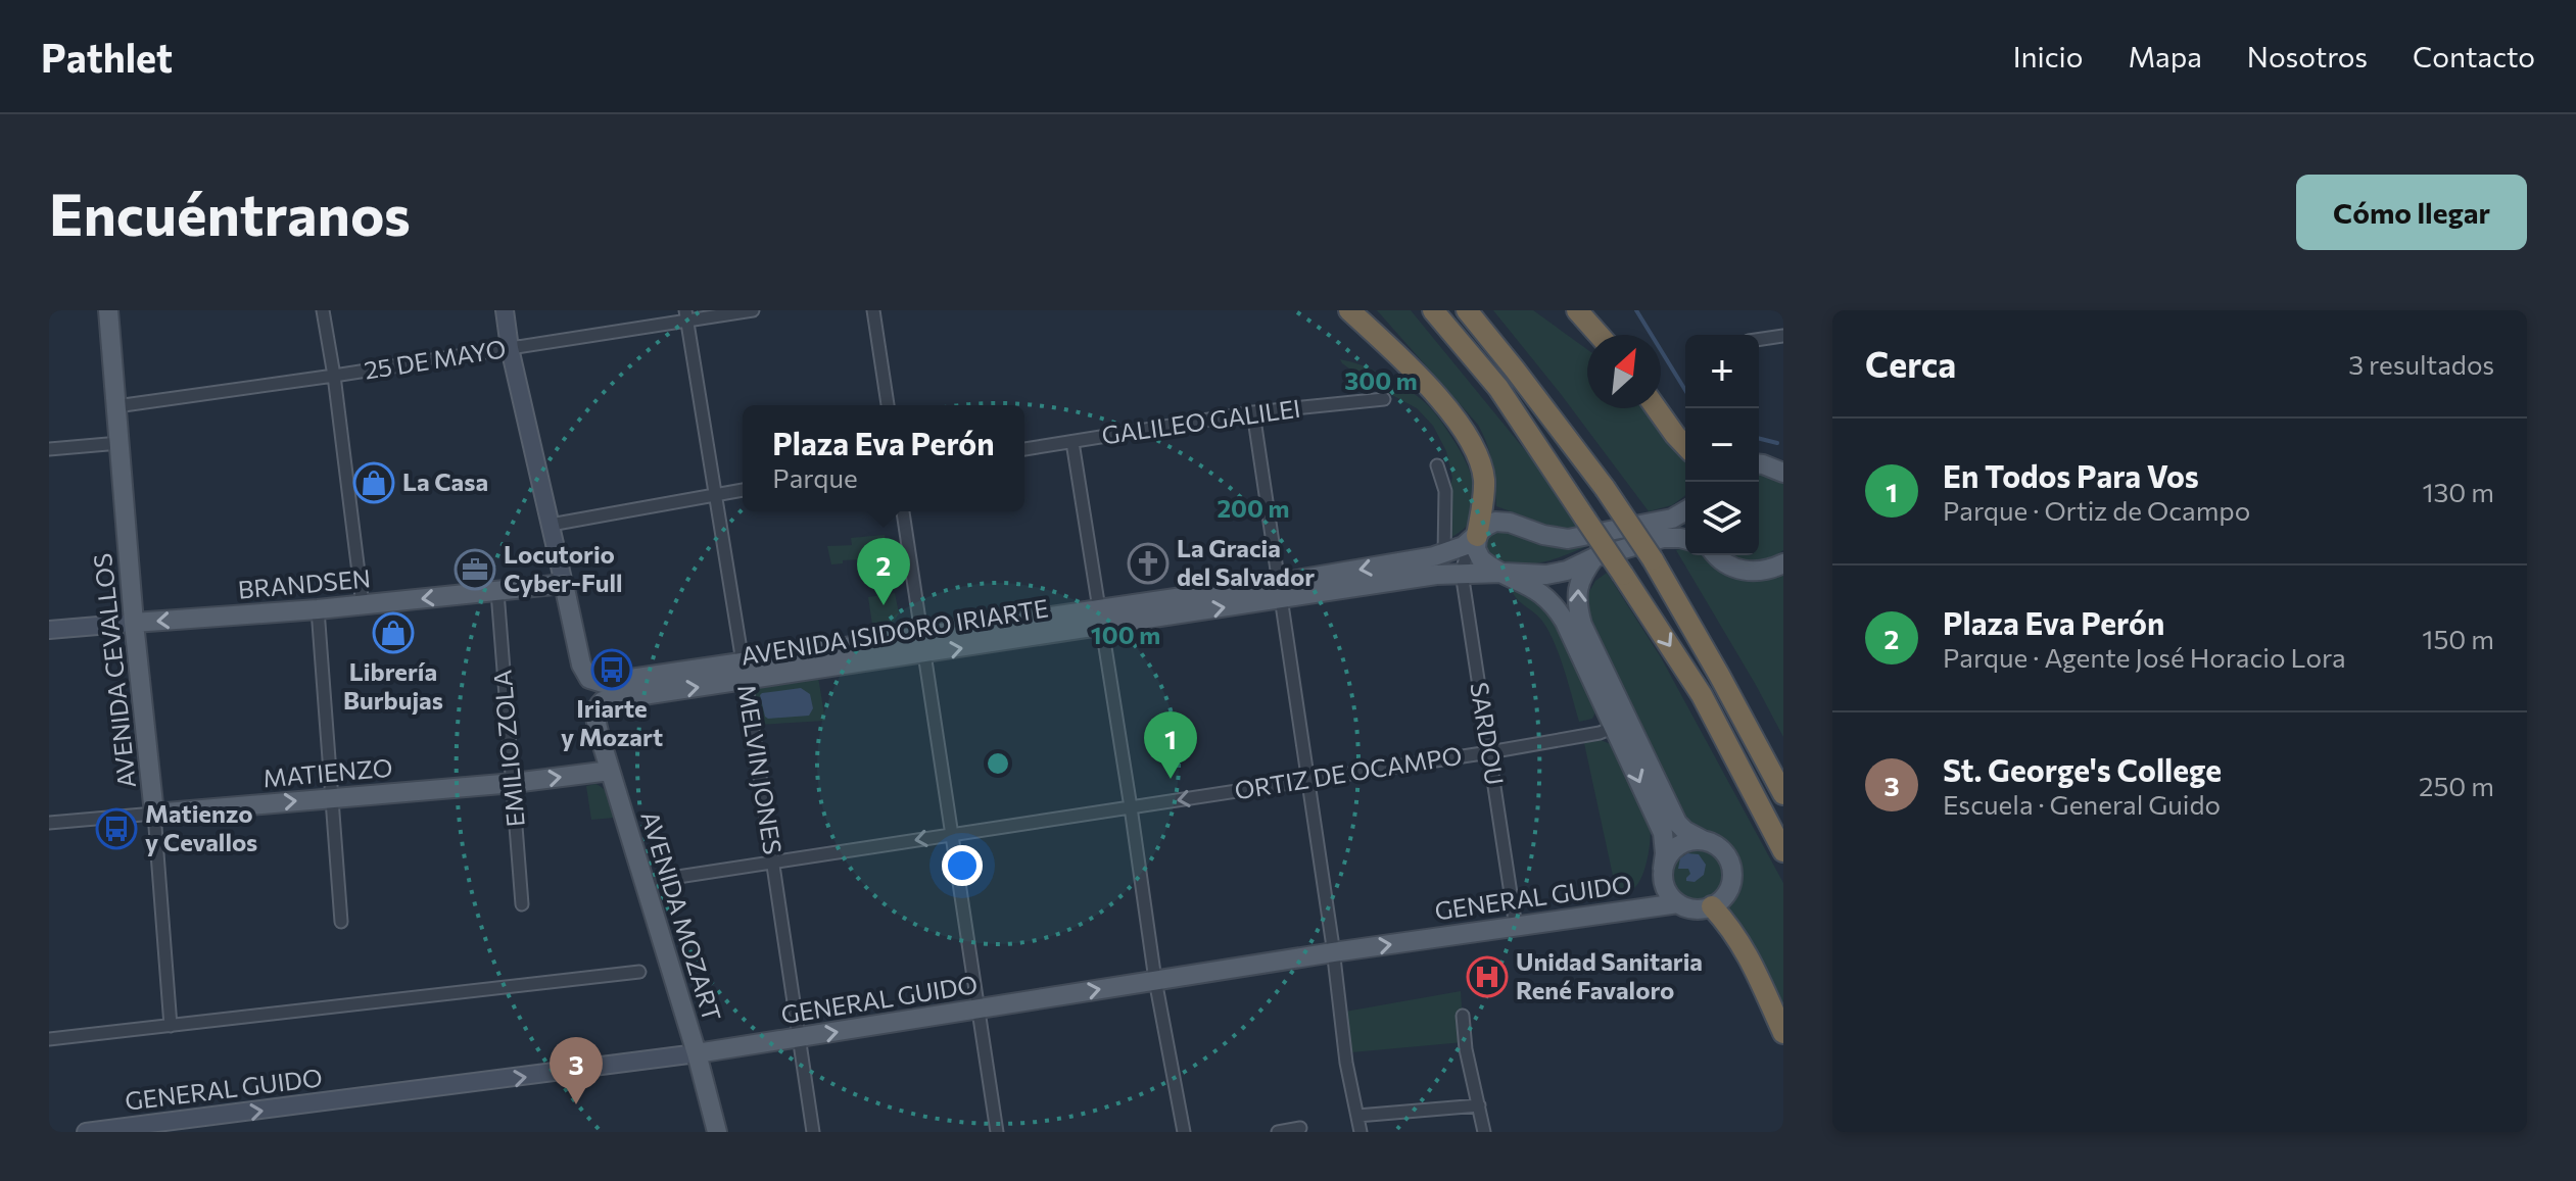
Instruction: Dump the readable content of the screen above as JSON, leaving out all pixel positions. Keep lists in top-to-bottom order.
{
  "streets": {
    "main road": [
      "BRANDSEN",
      "AVENIDA ISIDORO IRIARTE",
      "AVENIDA CEVALLOS",
      "MATIENZO",
      "GENERAL GUIDO",
      "AVENIDA MOZART"
    ],
    "street": [
      "25 DE MAYO",
      "GALILEO GALILEI",
      "SARDOU",
      "EMILIO ZOLA",
      "MELVIN JONES",
      "ORTIZ DE OCAMPO"
    ]
  },
  "crossings": [
    ["25 DE MAYO", "AVENIDA CEVALLOS"],
    ["25 DE MAYO", "MELVIN JONES"],
    ["BRANDSEN", "AVENIDA ISIDORO IRIARTE"],
    ["BRANDSEN", "AVENIDA CEVALLOS"],
    ["BRANDSEN", "EMILIO ZOLA"],
    ["AVENIDA ISIDORO IRIARTE", "SARDOU"],
    ["AVENIDA ISIDORO IRIARTE", "MELVIN JONES"],
    ["AVENIDA ISIDORO IRIARTE", "AVENIDA MOZART"],
    ["AVENIDA CEVALLOS", "MATIENZO"],
    ["SARDOU", "ORTIZ DE OCAMPO"],
    ["SARDOU", "GENERAL GUIDO"],
    ["EMILIO ZOLA", "MATIENZO"],
    ["MELVIN JONES", "ORTIZ DE OCAMPO"],
    ["MELVIN JONES", "GENERAL GUIDO"],
    ["MATIENZO", "AVENIDA MOZART"],
    ["ORTIZ DE OCAMPO", "AVENIDA MOZART"],
    ["GENERAL GUIDO", "AVENIDA MOZART"]
  ],
  "one_way": [
    "BRANDSEN",
    "MATIENZO",
    "ORTIZ DE OCAMPO",
    "GENERAL GUIDO"
  ],
  "places": {
    "shop": ["La Casa", "Librería Burbujas"],
    "church": ["La Gracia del Salvador"],
    "office": ["Locutorio Cyber-Full"],
    "bus stop": ["Iriarte y Mozart", "Matienzo y Cevallos"],
    "hospital": ["Unidad Sanitaria René Favaloro"]
  },
  "north": "top right",
  "page": {
    "header": "Pathlet",
    "nav": [
      "Inicio",
      "Mapa",
      "Nosotros",
      "Contacto"
    ],
    "buttons": "Cómo llegar",
    "title": "Encuéntranos",
    "heading": ["Cerca", "3 resultados"],
    "map_buttons": ["+", "−"],
    "popup": ["Plaza Eva Perón", "Parque"],
    "list": [
      {
        "mark": "1",
        "name": "En Todos Para Vos",
        "note": "Parque · Ortiz de Ocampo",
        "value": "130 m"
      },
      {
        "mark": "2",
        "name": "Plaza Eva Perón",
        "note": "Parque · Agente José Horacio Lora",
        "value": "150 m"
      },
      {
        "mark": "3",
        "name": "St. George's College",
        "note": "Escuela · General Guido",
        "value": "250 m"
      }
    ],
    "pins": ["2", "1", "3"]
  },
  "rings": ["300 m", "200 m", "100 m"]
}
